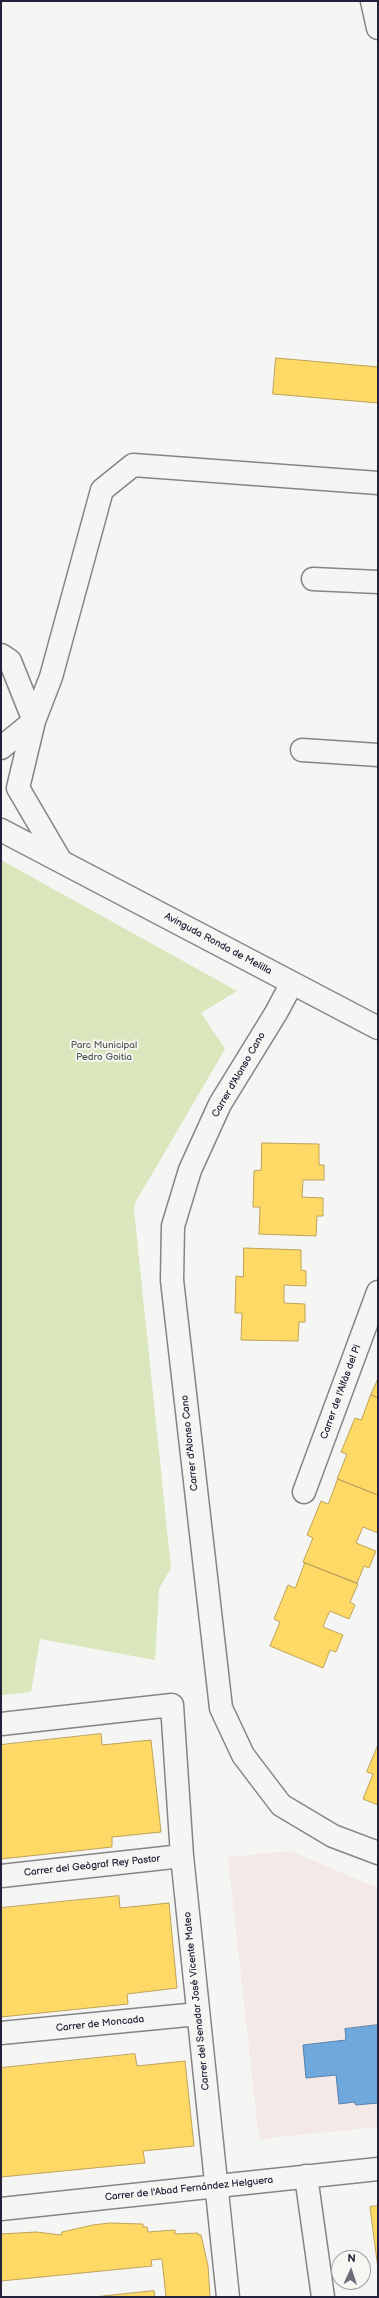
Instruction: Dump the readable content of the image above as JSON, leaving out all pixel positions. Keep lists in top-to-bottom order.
{
  "streets": {
    "street": [
      "Avinguda Ronda de Melilla",
      "Carrer d'Alonso Cano",
      "Carrer de l'Alfàs del Pi",
      "Carrer del Geògraf Rey Pastor",
      "Carrer del Senador José Vicente Mateo",
      "Carrer de Moncada",
      "Carrer de l'Abad Fernández Helguera"
    ]
  },
  "crossings": [
    ["Avinguda Ronda de Melilla", "Carrer d'Alonso Cano"],
    ["Carrer del Geògraf Rey Pastor", "Carrer del Senador José Vicente Mateo"],
    ["Carrer del Senador José Vicente Mateo", "Carrer de Moncada"],
    ["Carrer del Senador José Vicente Mateo", "Carrer de l'Abad Fernández Helguera"]
  ],
  "parks": ["Parc Municipal Pedro Goitia"],
  "north": "top"
}
